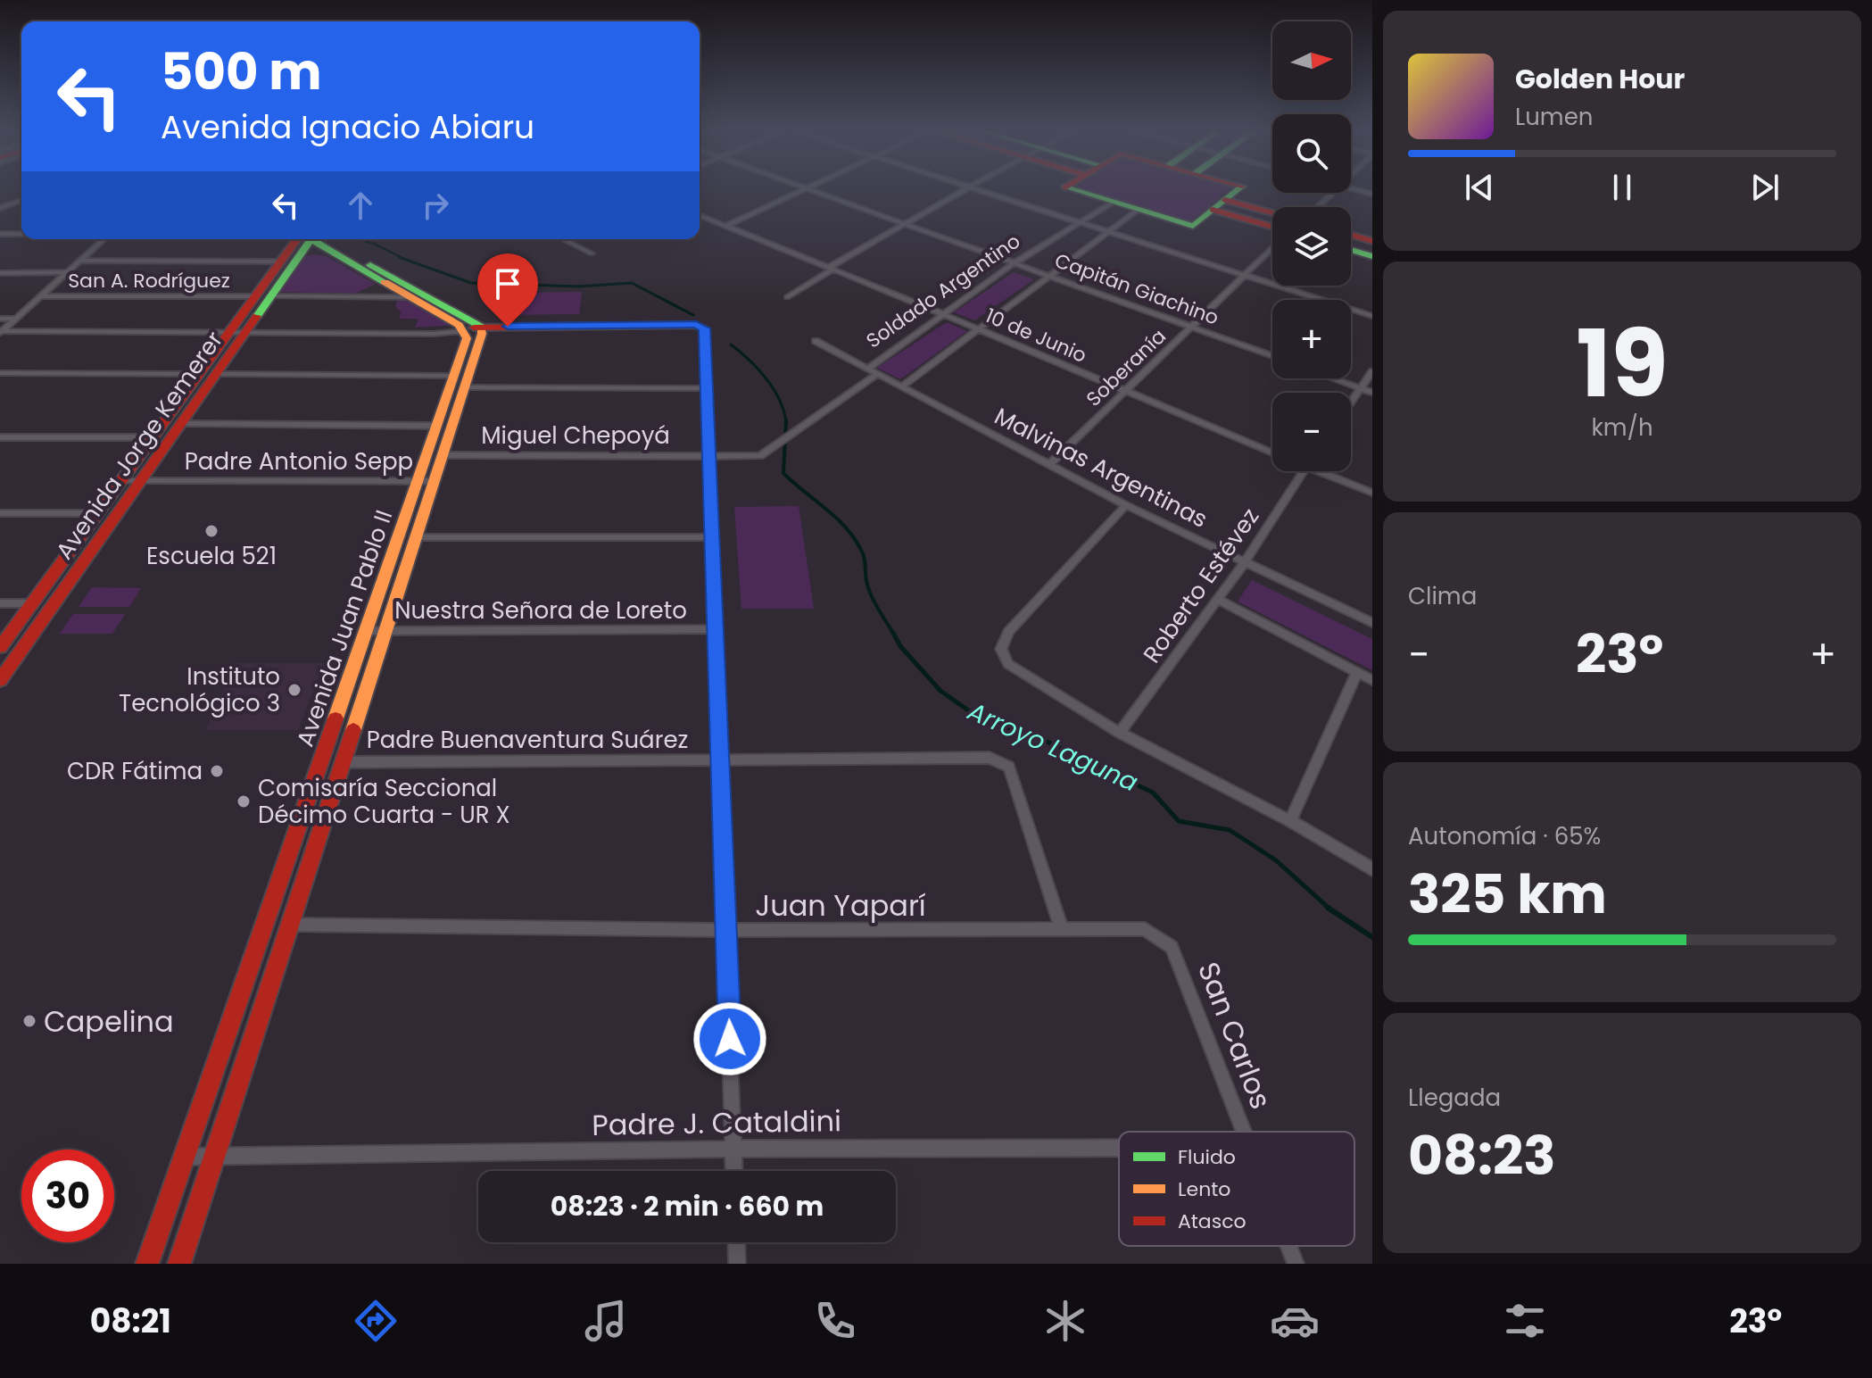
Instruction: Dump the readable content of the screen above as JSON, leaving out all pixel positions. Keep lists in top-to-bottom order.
{
  "streets": {
    "main road": ["Avenida Jorge Kemerer", "Avenida Juan Pablo II"],
    "street": [
      "San A. Rodríguez",
      "Capitán Giachino",
      "Soldado Argentino",
      "10 de Junio",
      "Soberanía",
      "Miguel Chepoyá",
      "Padre Antonio Sepp",
      "Malvinas Argentinas",
      "Roberto Estévez",
      "Nuestra Señora de Loreto",
      "Padre Buenaventura Suárez",
      "Juan Yaparí",
      "San Carlos",
      "Padre J. Cataldini"
    ]
  },
  "crossings": [
    ["San A. Rodríguez", "Avenida Jorge Kemerer"],
    ["Capitán Giachino", "Soldado Argentino"],
    ["Capitán Giachino", "Soberanía"],
    ["Soldado Argentino", "10 de Junio"],
    ["Soldado Argentino", "Malvinas Argentinas"],
    ["10 de Junio", "Soberanía"],
    ["Soberanía", "Malvinas Argentinas"],
    ["Miguel Chepoyá", "Malvinas Argentinas"],
    ["Miguel Chepoyá", "Avenida Juan Pablo II"],
    ["Avenida Jorge Kemerer", "Padre Antonio Sepp"],
    ["Padre Antonio Sepp", "Avenida Juan Pablo II"],
    ["Malvinas Argentinas", "Roberto Estévez"],
    ["Nuestra Señora de Loreto", "Avenida Juan Pablo II"],
    ["Avenida Juan Pablo II", "Padre Buenaventura Suárez"],
    ["Avenida Juan Pablo II", "Juan Yaparí"],
    ["Avenida Juan Pablo II", "Padre J. Cataldini"],
    ["Padre Buenaventura Suárez", "Juan Yaparí"],
    ["Juan Yaparí", "San Carlos"]
  ],
  "water": ["Arroyo Laguna"],
  "places": [
    "Escuela 521",
    "Instituto Tecnológico 3",
    "CDR Fátima",
    "Comisaría Seccional Décimo Cuarta - UR X",
    "Capelina"
  ],
  "legend": ["Fluido", "Lento", "Atasco"],
  "north": "right",
  "page": {
    "map_buttons": ["+", "−"],
    "turn": ["500 m", "Avenida Ignacio Abiaru"],
    "song": ["Golden Hour", "Lumen"],
    "tile": [
      ["19", "km/h"],
      "Clima",
      ["Autonomía · 65%", "325 km"],
      ["Llegada", "08:23"]
    ],
    "heat": ["−", "23°", "+"],
    "limit": "30",
    "trip": "08:23 · 2 min · 660 m",
    "tabs": ["08:21", "23°"]
  }
}
